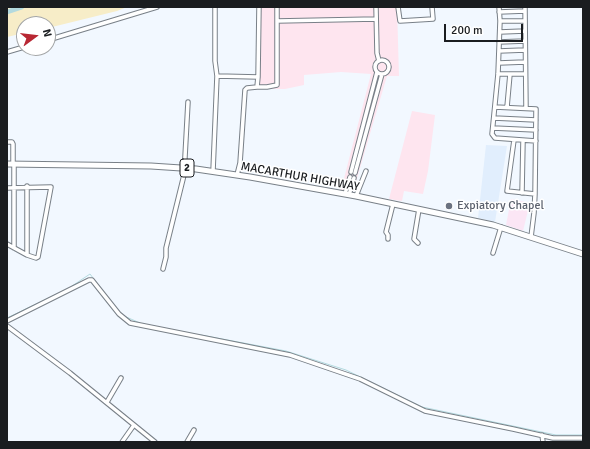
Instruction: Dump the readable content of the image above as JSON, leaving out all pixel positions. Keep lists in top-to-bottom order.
{
  "streets": {
    "highway": ["2", "MACARTHUR HIGHWAY"]
  },
  "places": ["Expiatory Chapel"],
  "scale_bar": "200 m",
  "north": "right"
}
